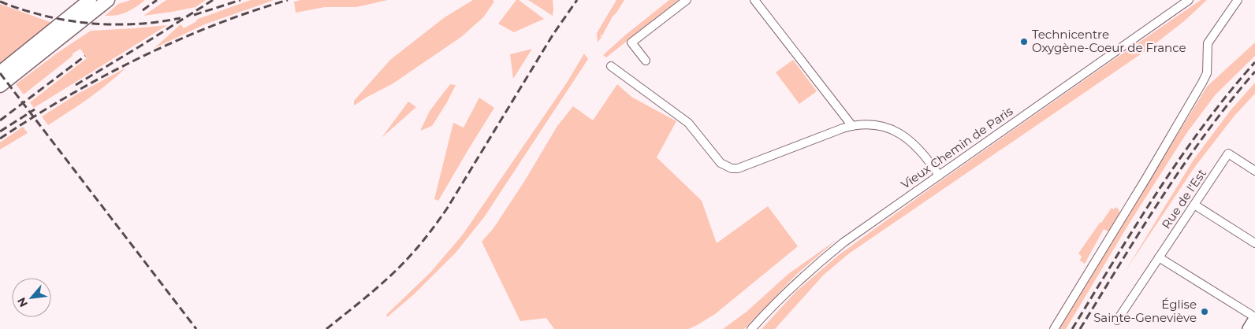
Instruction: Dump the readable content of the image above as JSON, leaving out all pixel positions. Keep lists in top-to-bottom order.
{
  "streets": {
    "street": ["Vieux Chemin de Paris", "Rue de l'Est"]
  },
  "places": ["Technicentre Oxygène-Coeur de France", "Église Sainte-Geneviève"],
  "north": "bottom left"
}
